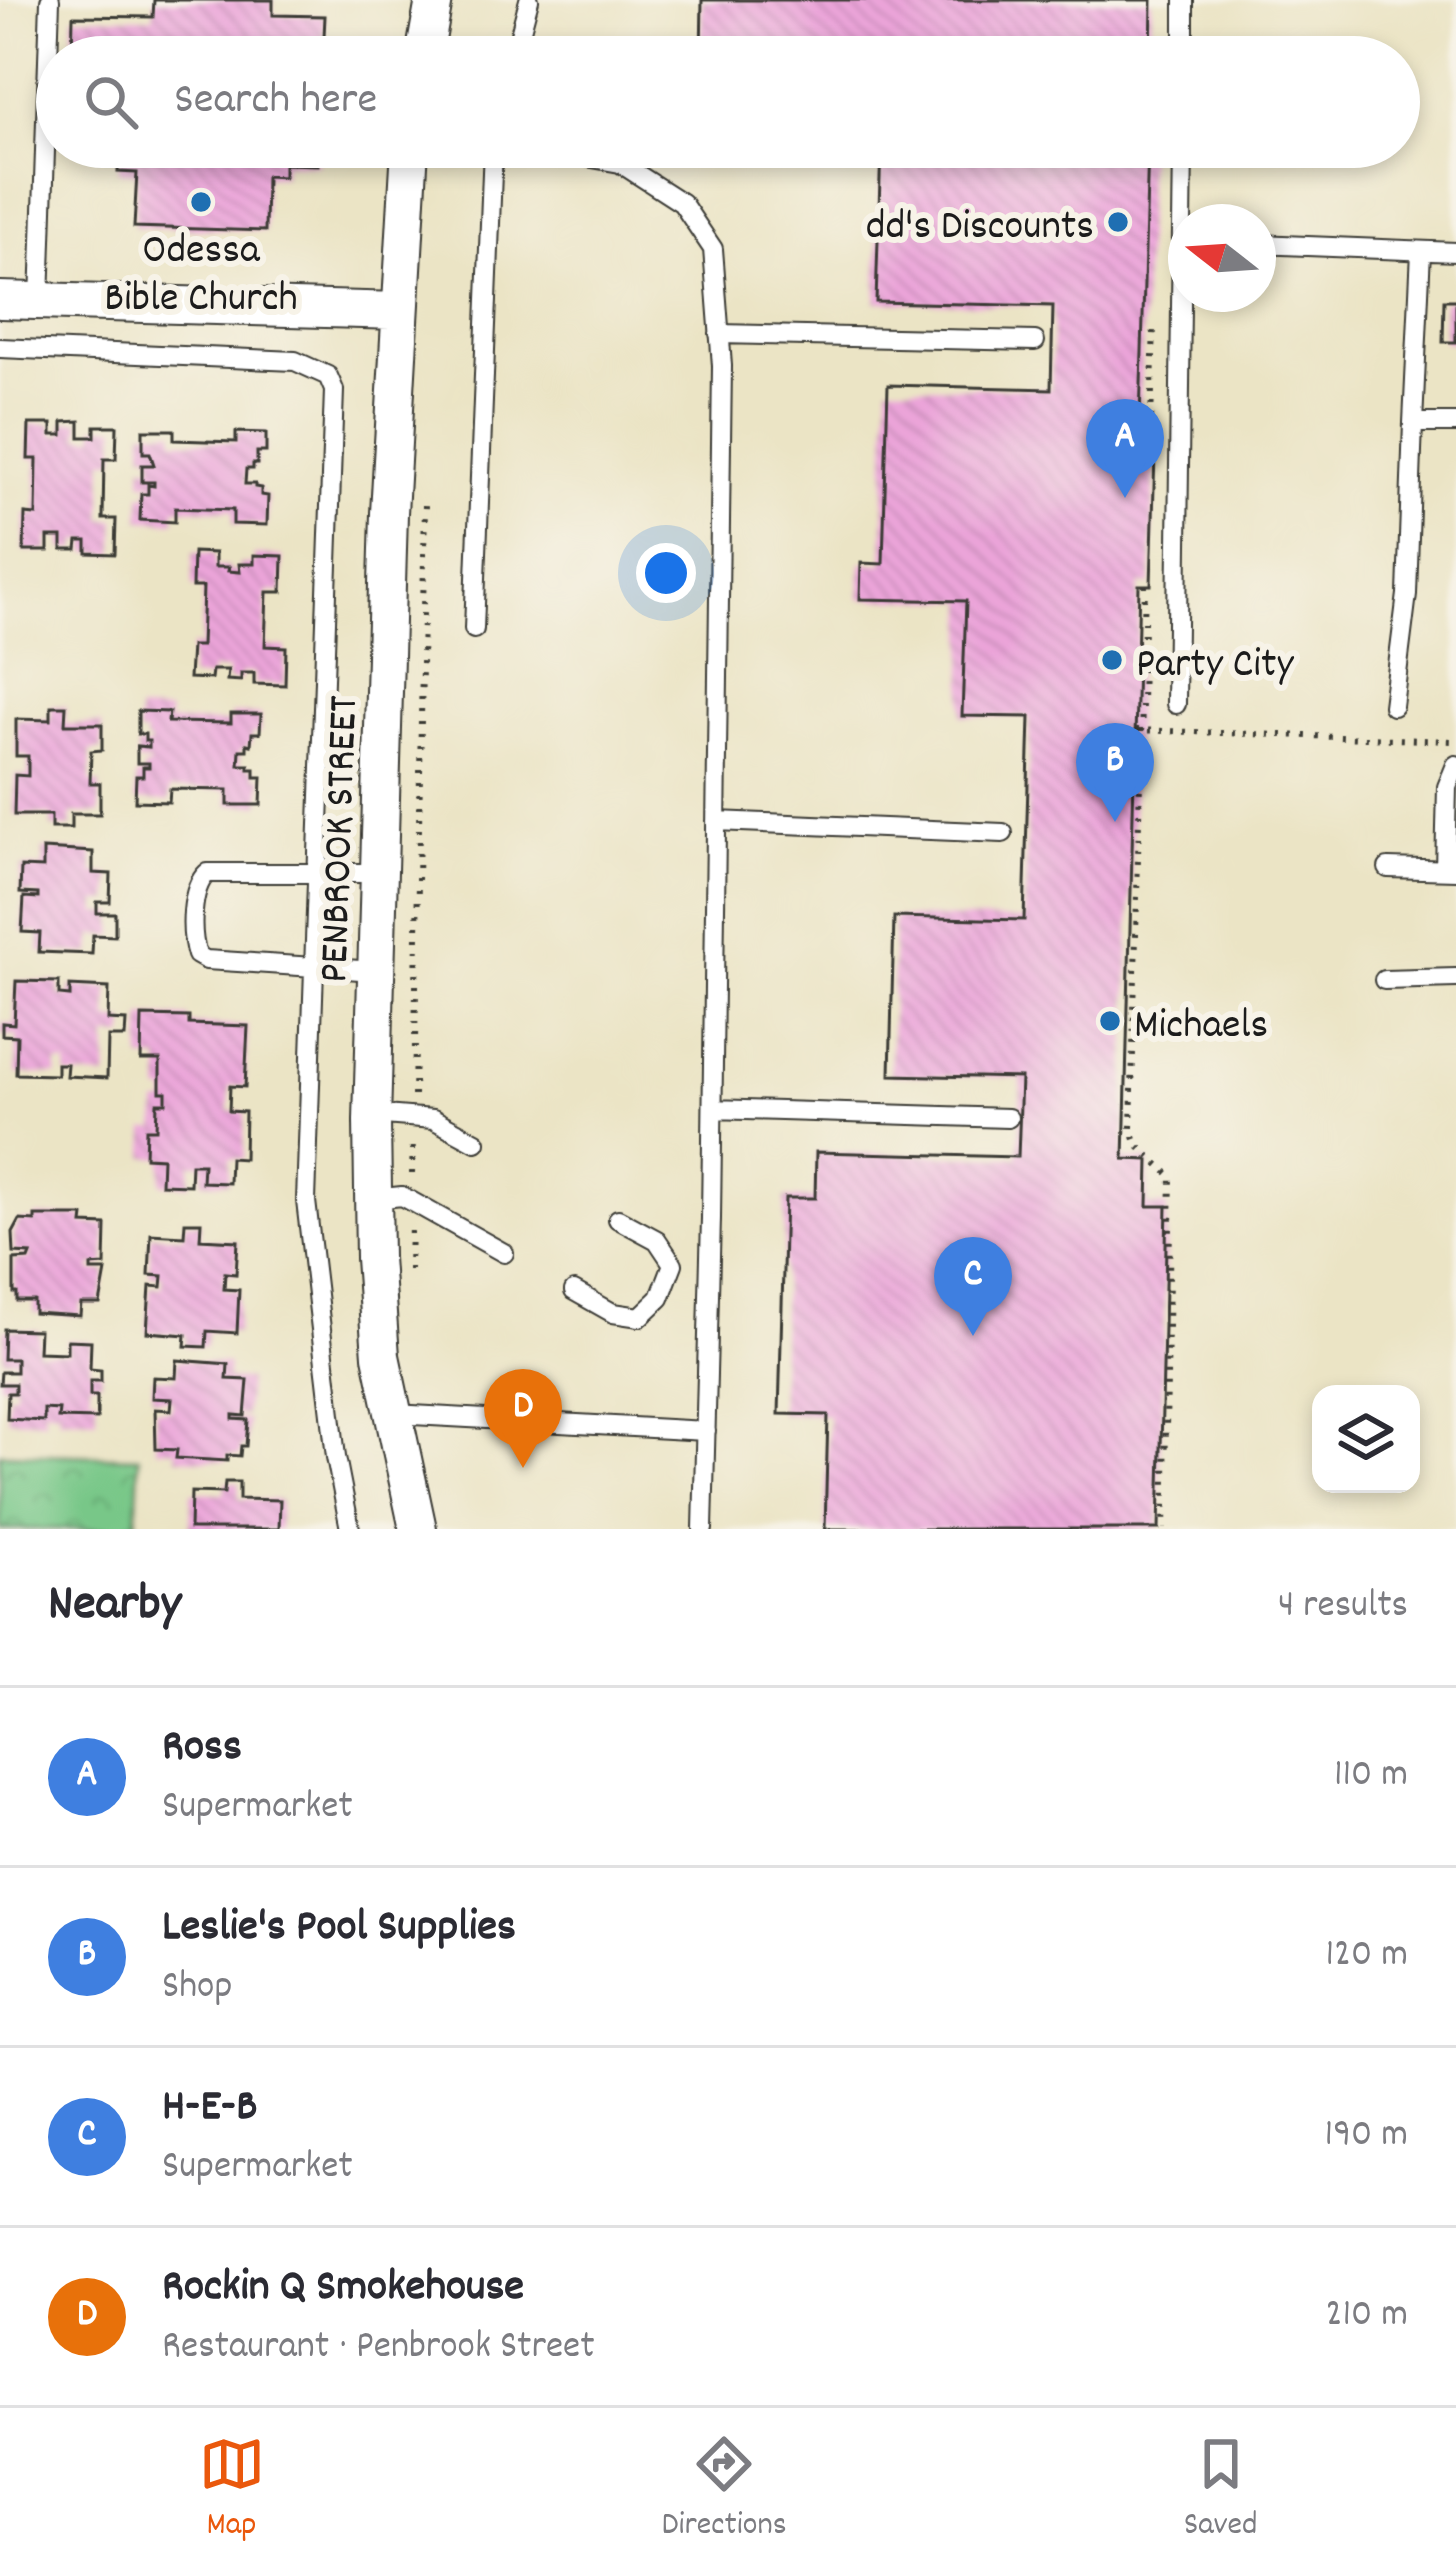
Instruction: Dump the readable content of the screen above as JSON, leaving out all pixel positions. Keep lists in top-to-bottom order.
{
  "streets": {
    "street": ["PENBROOK STREET"]
  },
  "places": [
    "Odessa Bible Church",
    "dd's Discounts",
    "Party City",
    "Michaels"
  ],
  "north": "left",
  "page": {
    "search": "Search here",
    "pins": [
      "A",
      "B",
      "C",
      "D"
    ],
    "heading": ["Nearby", "4 results"],
    "list": [
      {
        "mark": "A",
        "name": "Ross",
        "note": "Supermarket",
        "value": "110 m"
      },
      {
        "mark": "B",
        "name": "Leslie's Pool Supplies",
        "note": "Shop",
        "value": "120 m"
      },
      {
        "mark": "C",
        "name": "H-E-B",
        "note": "Supermarket",
        "value": "190 m"
      },
      {
        "mark": "D",
        "name": "Rockin Q Smokehouse",
        "note": "Restaurant · Penbrook Street",
        "value": "210 m"
      }
    ],
    "nav": ["Map", "Directions", "Saved"]
  }
}
